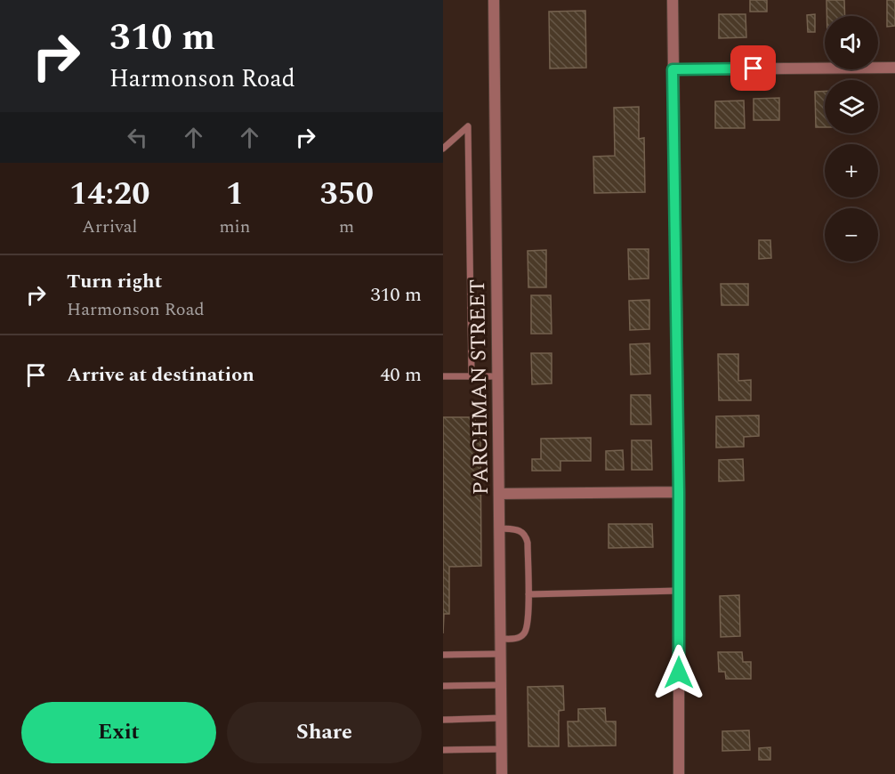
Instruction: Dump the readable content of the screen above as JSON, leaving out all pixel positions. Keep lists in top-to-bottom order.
{
  "streets": {
    "street": ["PARCHMAN STREET"]
  },
  "page": {
    "turn": ["310 m", "Harmonson Road"],
    "map_buttons": ["+", "−"],
    "eta": [
      "14:20",
      "Arrival",
      "1",
      "min",
      "350",
      "m"
    ],
    "list": [
      {
        "name": "Turn right",
        "note": "Harmonson Road",
        "value": "310 m"
      },
      {
        "name": "Arrive at destination",
        "value": "40 m"
      }
    ],
    "buttons": ["Exit", "Share"]
  }
}
